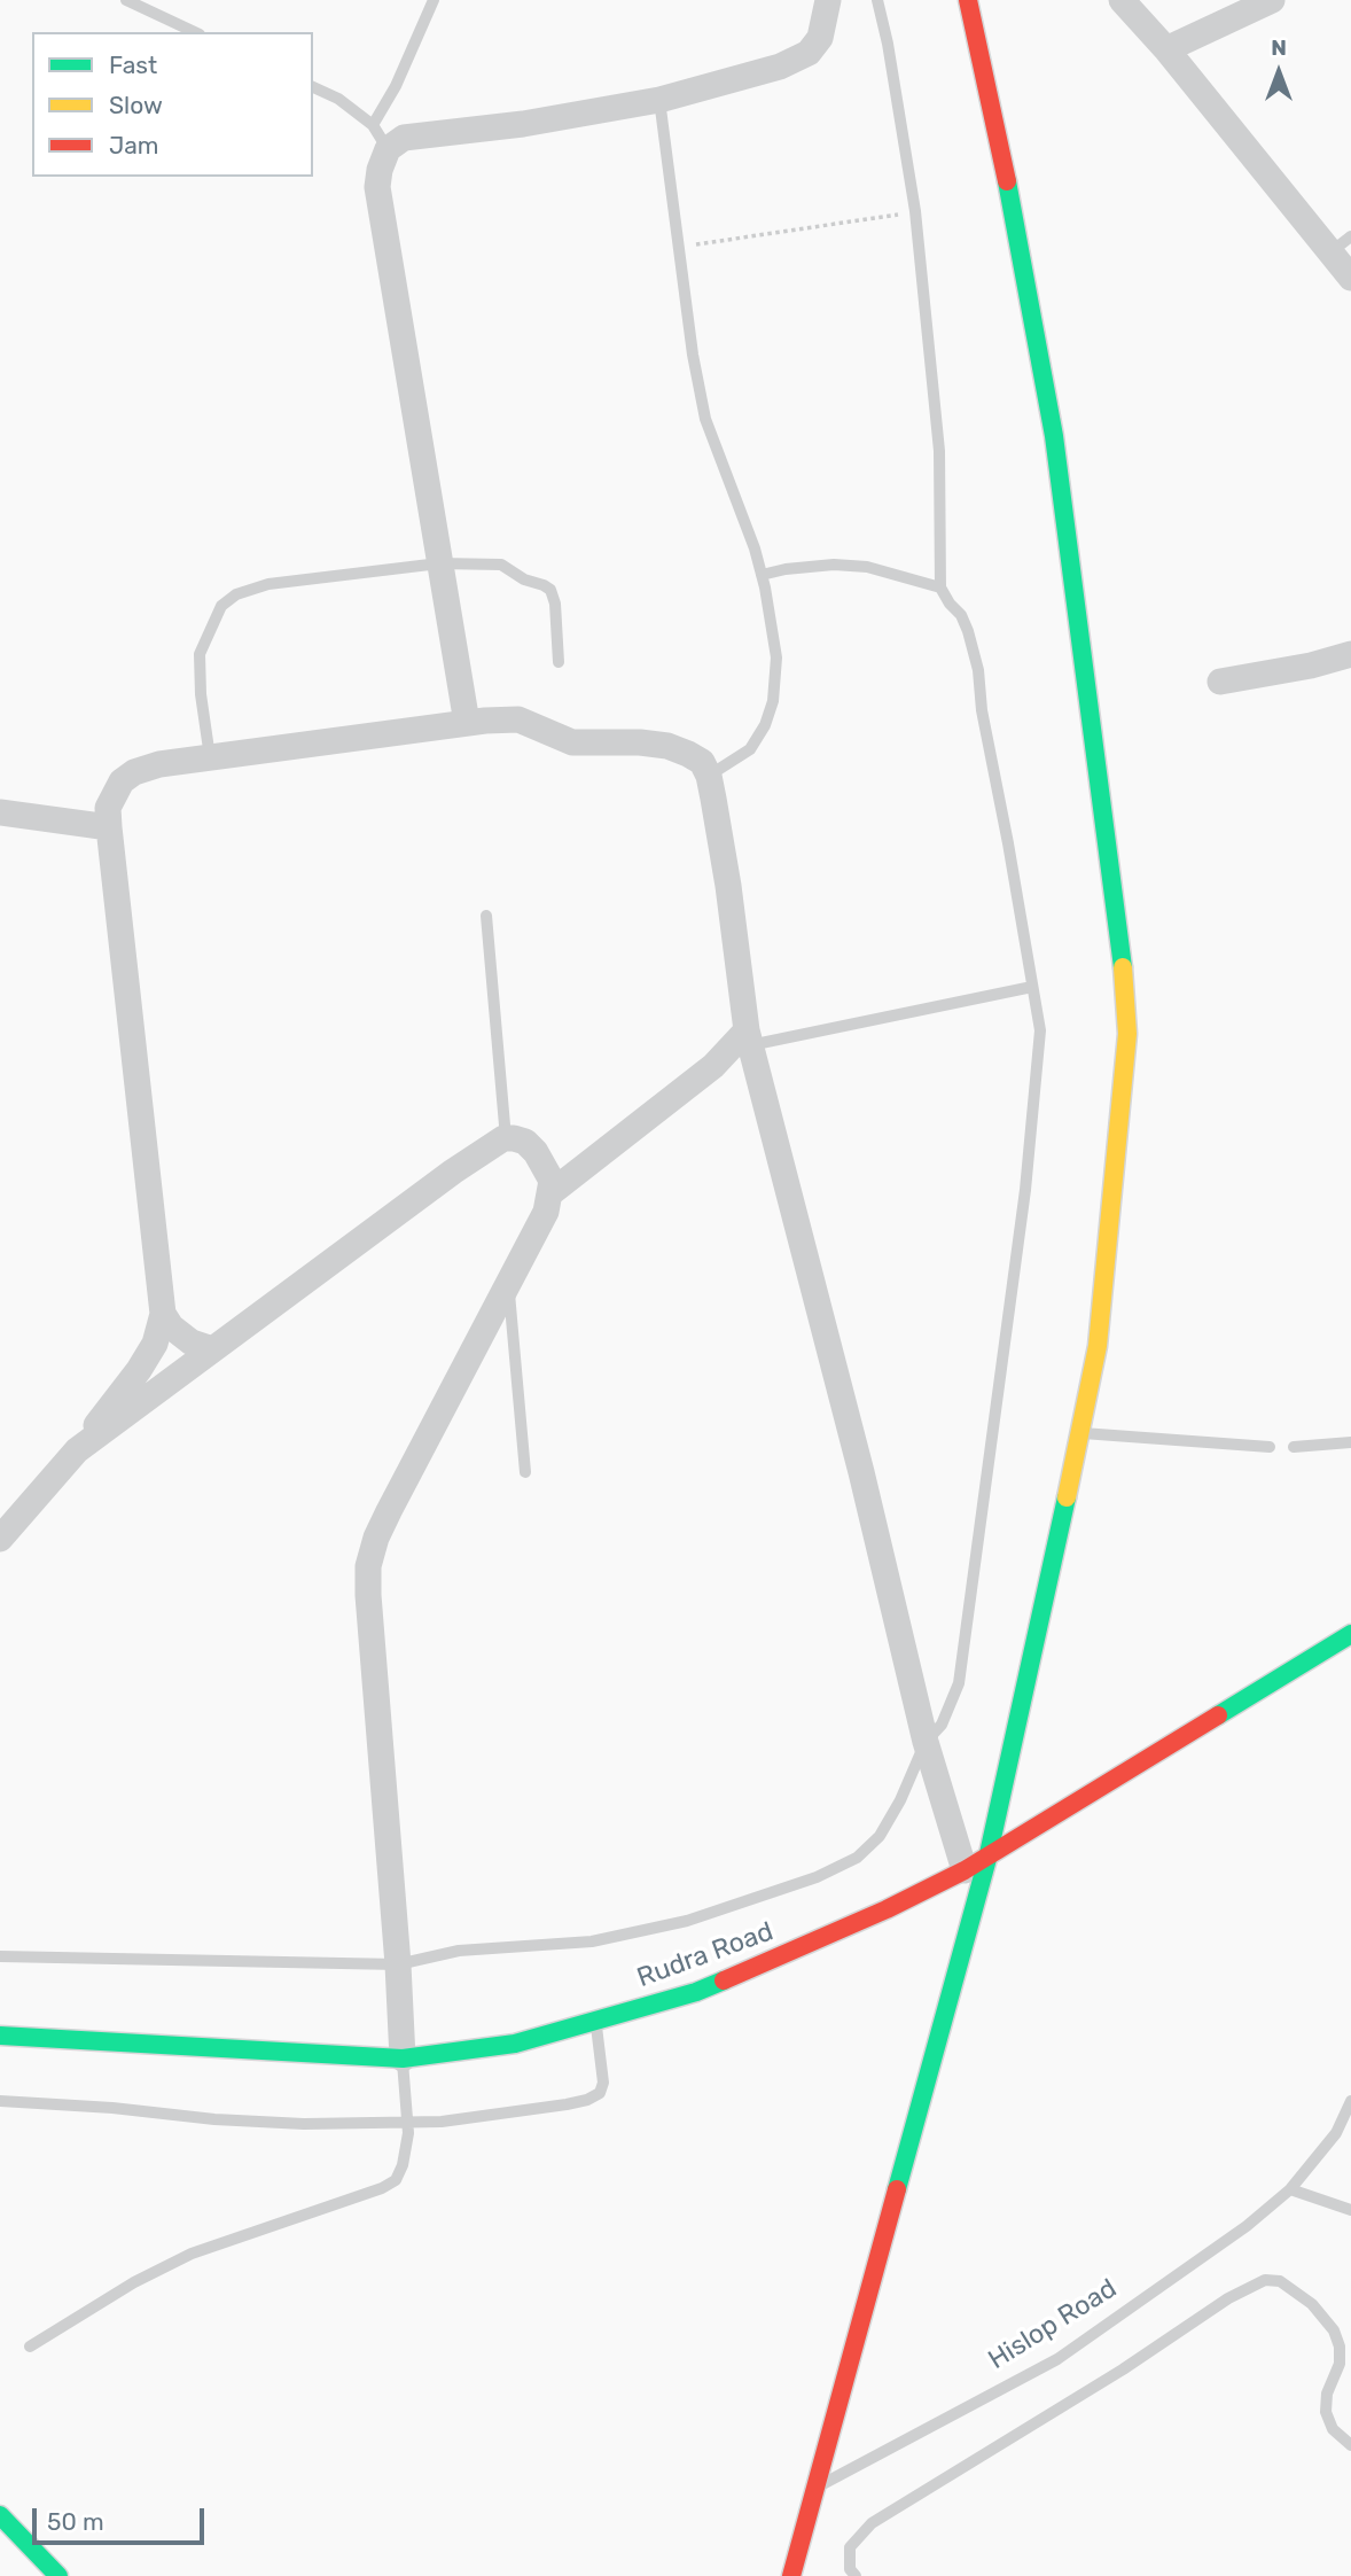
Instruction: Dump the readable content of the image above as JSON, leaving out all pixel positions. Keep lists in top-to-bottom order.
{
  "streets": {
    "street": ["Rudra Road"],
    "lane": ["Hislop Road"]
  },
  "legend": ["Fast", "Slow", "Jam"],
  "scale_bar": "50 m",
  "north": "top"
}
